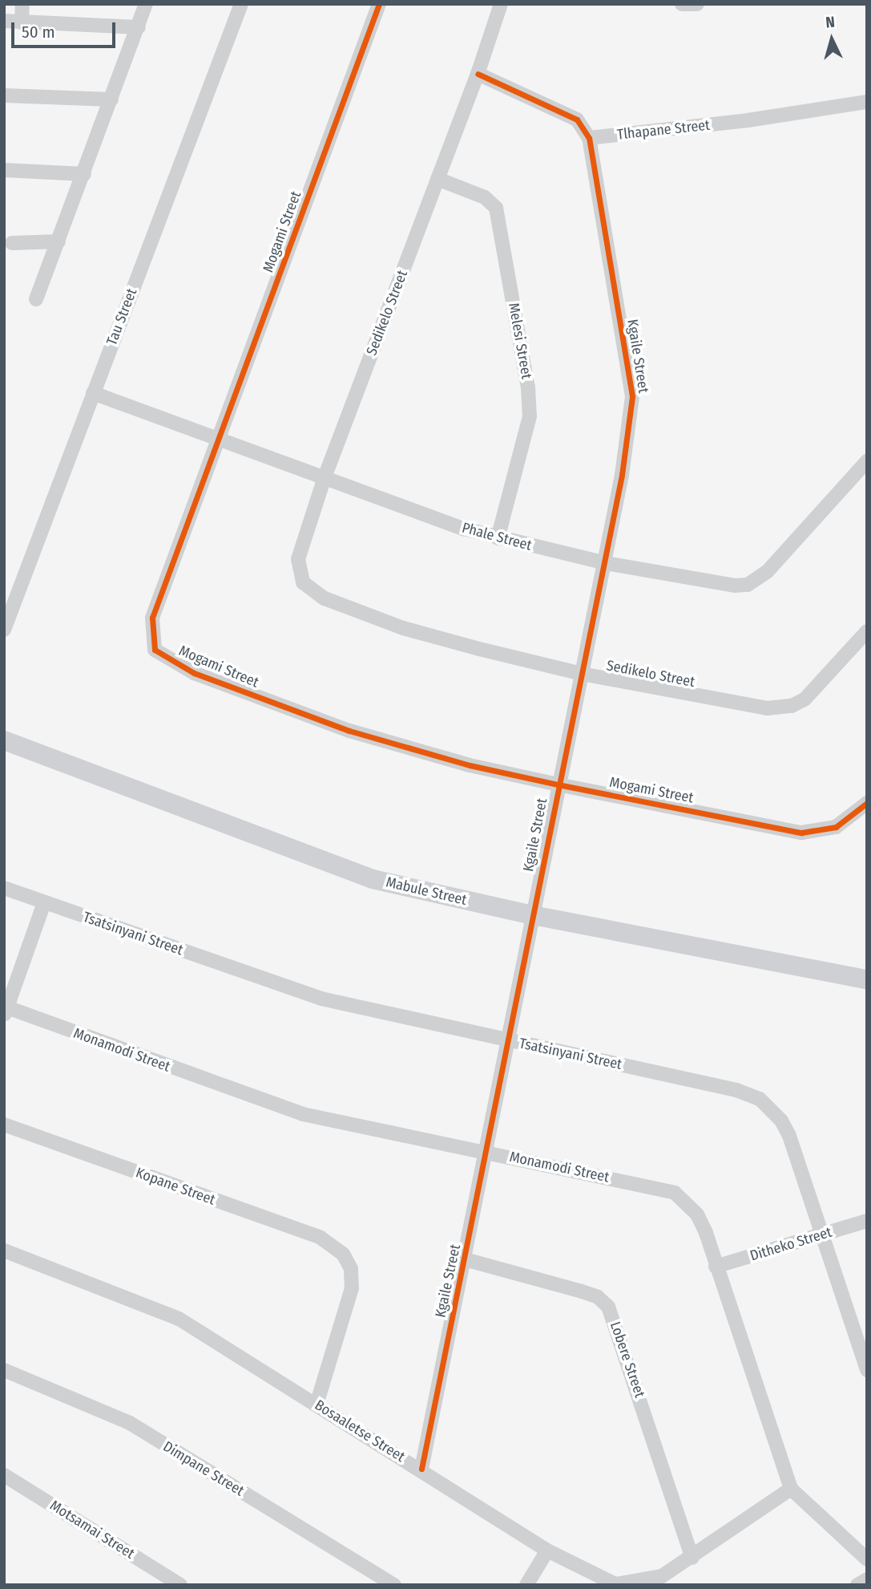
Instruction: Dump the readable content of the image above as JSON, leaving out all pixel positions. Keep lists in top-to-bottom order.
{
  "streets": {
    "street": [
      "Tlhapane Street",
      "Mogami Street",
      "Sedikelo Street",
      "Tau Street",
      "Melesi Street",
      "Kgaile Street",
      "Phale Street",
      "Mabule Street",
      "Tsatsinyani Street",
      "Monamodi Street",
      "Kopane Street",
      "Ditheko Street",
      "Lobere Street",
      "Bosaaletse Street",
      "Dimpane Street",
      "Motsamai Street"
    ]
  },
  "crossings": [
    ["Tlhapane Street", "Kgaile Street"],
    ["Mogami Street", "Kgaile Street"],
    ["Mogami Street", "Phale Street"],
    ["Sedikelo Street", "Melesi Street"],
    ["Sedikelo Street", "Kgaile Street"],
    ["Sedikelo Street", "Phale Street"],
    ["Tau Street", "Phale Street"],
    ["Melesi Street", "Phale Street"],
    ["Kgaile Street", "Phale Street"],
    ["Kgaile Street", "Mabule Street"],
    ["Kgaile Street", "Tsatsinyani Street"],
    ["Kgaile Street", "Monamodi Street"],
    ["Kgaile Street", "Lobere Street"],
    ["Kgaile Street", "Bosaaletse Street"],
    ["Tsatsinyani Street", "Ditheko Street"],
    ["Monamodi Street", "Ditheko Street"],
    ["Monamodi Street", "Bosaaletse Street"],
    ["Kopane Street", "Bosaaletse Street"],
    ["Lobere Street", "Bosaaletse Street"]
  ],
  "scale_bar": "50 m",
  "north": "top"
}
